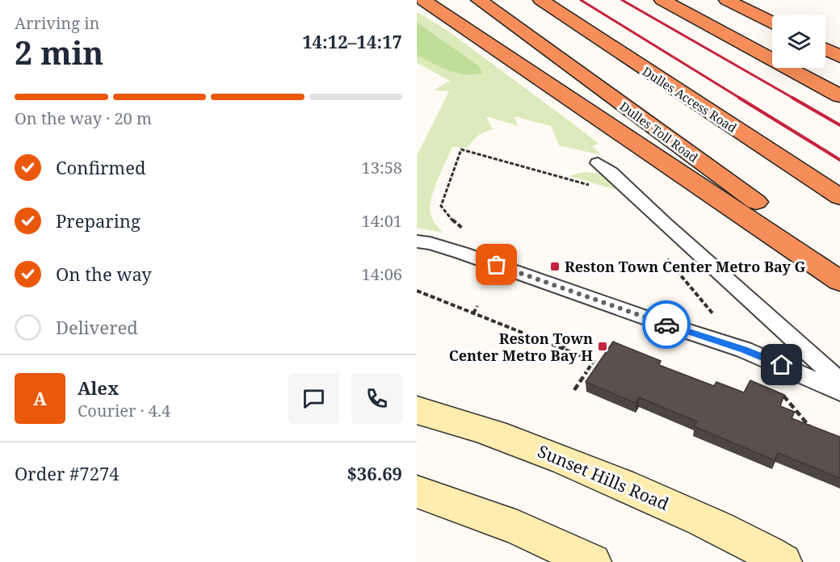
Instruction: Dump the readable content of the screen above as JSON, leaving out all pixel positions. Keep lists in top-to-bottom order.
{
  "streets": {
    "highway": ["Dulles Access Road", "Dulles Toll Road"],
    "main road": ["Sunset Hills Road"]
  },
  "places": {
    "transit": ["Reston Town Center Metro Bay G", "Reston Town Center Metro Bay H"]
  },
  "page": {
    "heading": ["2 min", "Arriving in", "14:12–14:17"],
    "panel": [
      "Alex",
      "Courier · 4.4",
      "Order #7274",
      "$36.69"
    ],
    "bar": "On the way · 20 m",
    "list": [
      ["Confirmed", "13:58"],
      ["Preparing", "14:01"],
      ["On the way", "14:06"],
      "Delivered"
    ],
    "round": "A"
  }
}
